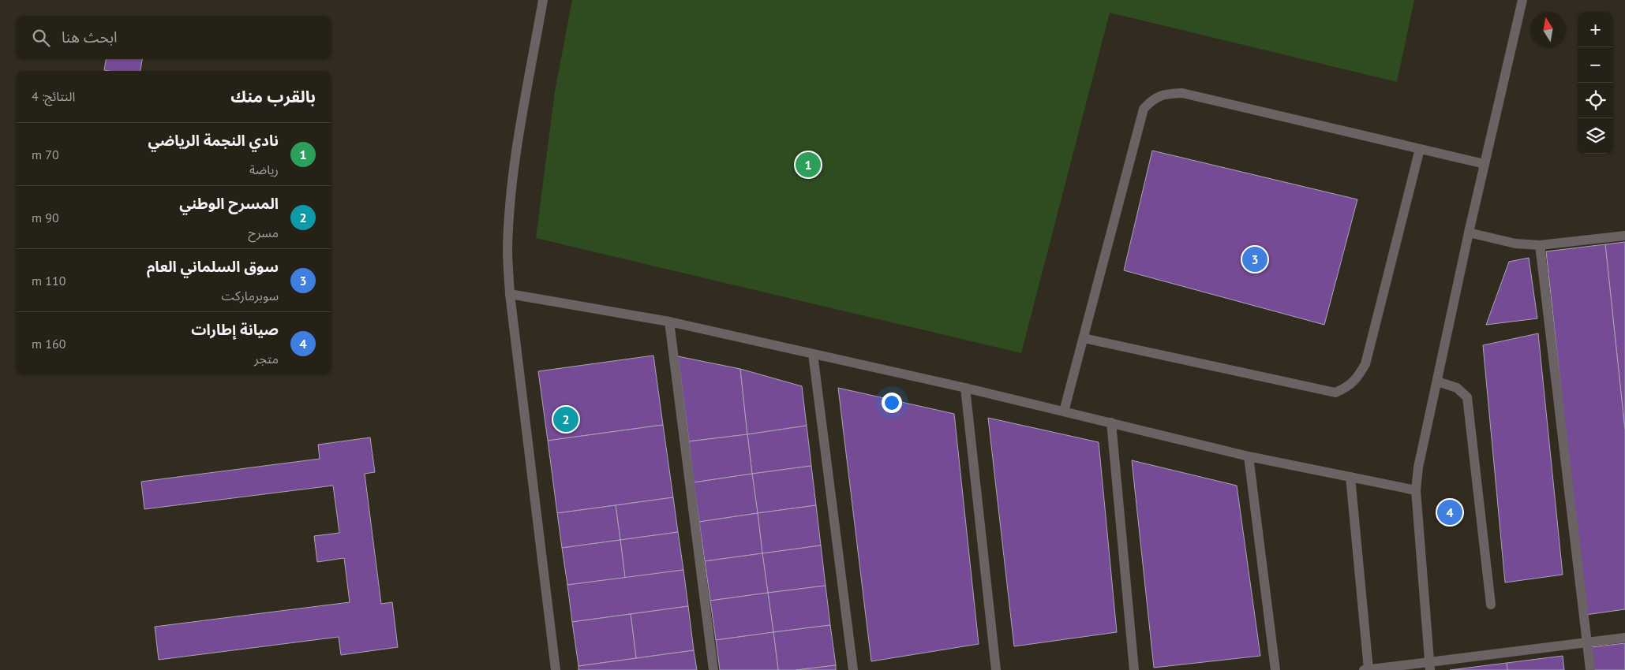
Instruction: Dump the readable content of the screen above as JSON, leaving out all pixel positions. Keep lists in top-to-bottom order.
{
  "north": "top",
  "page": {
    "map_buttons": ["+", "−"],
    "search": "ابحث هنا",
    "heading": ["بالقرب منك", "النتائج: 4"],
    "list": [
      {
        "mark": "1",
        "name": "نادي النجمة الرياضي",
        "note": "رياضة",
        "value": "70 m"
      },
      {
        "mark": "2",
        "name": "المسرح الوطني",
        "note": "مسرح",
        "value": "90 m"
      },
      {
        "mark": "3",
        "name": "سوق السلماني العام",
        "note": "سوبرماركت",
        "value": "110 m"
      },
      {
        "mark": "4",
        "name": "صيانة إطارات",
        "note": "متجر",
        "value": "160 m"
      }
    ],
    "pins": [
      "1",
      "3",
      "2",
      "4"
    ]
  }
}
